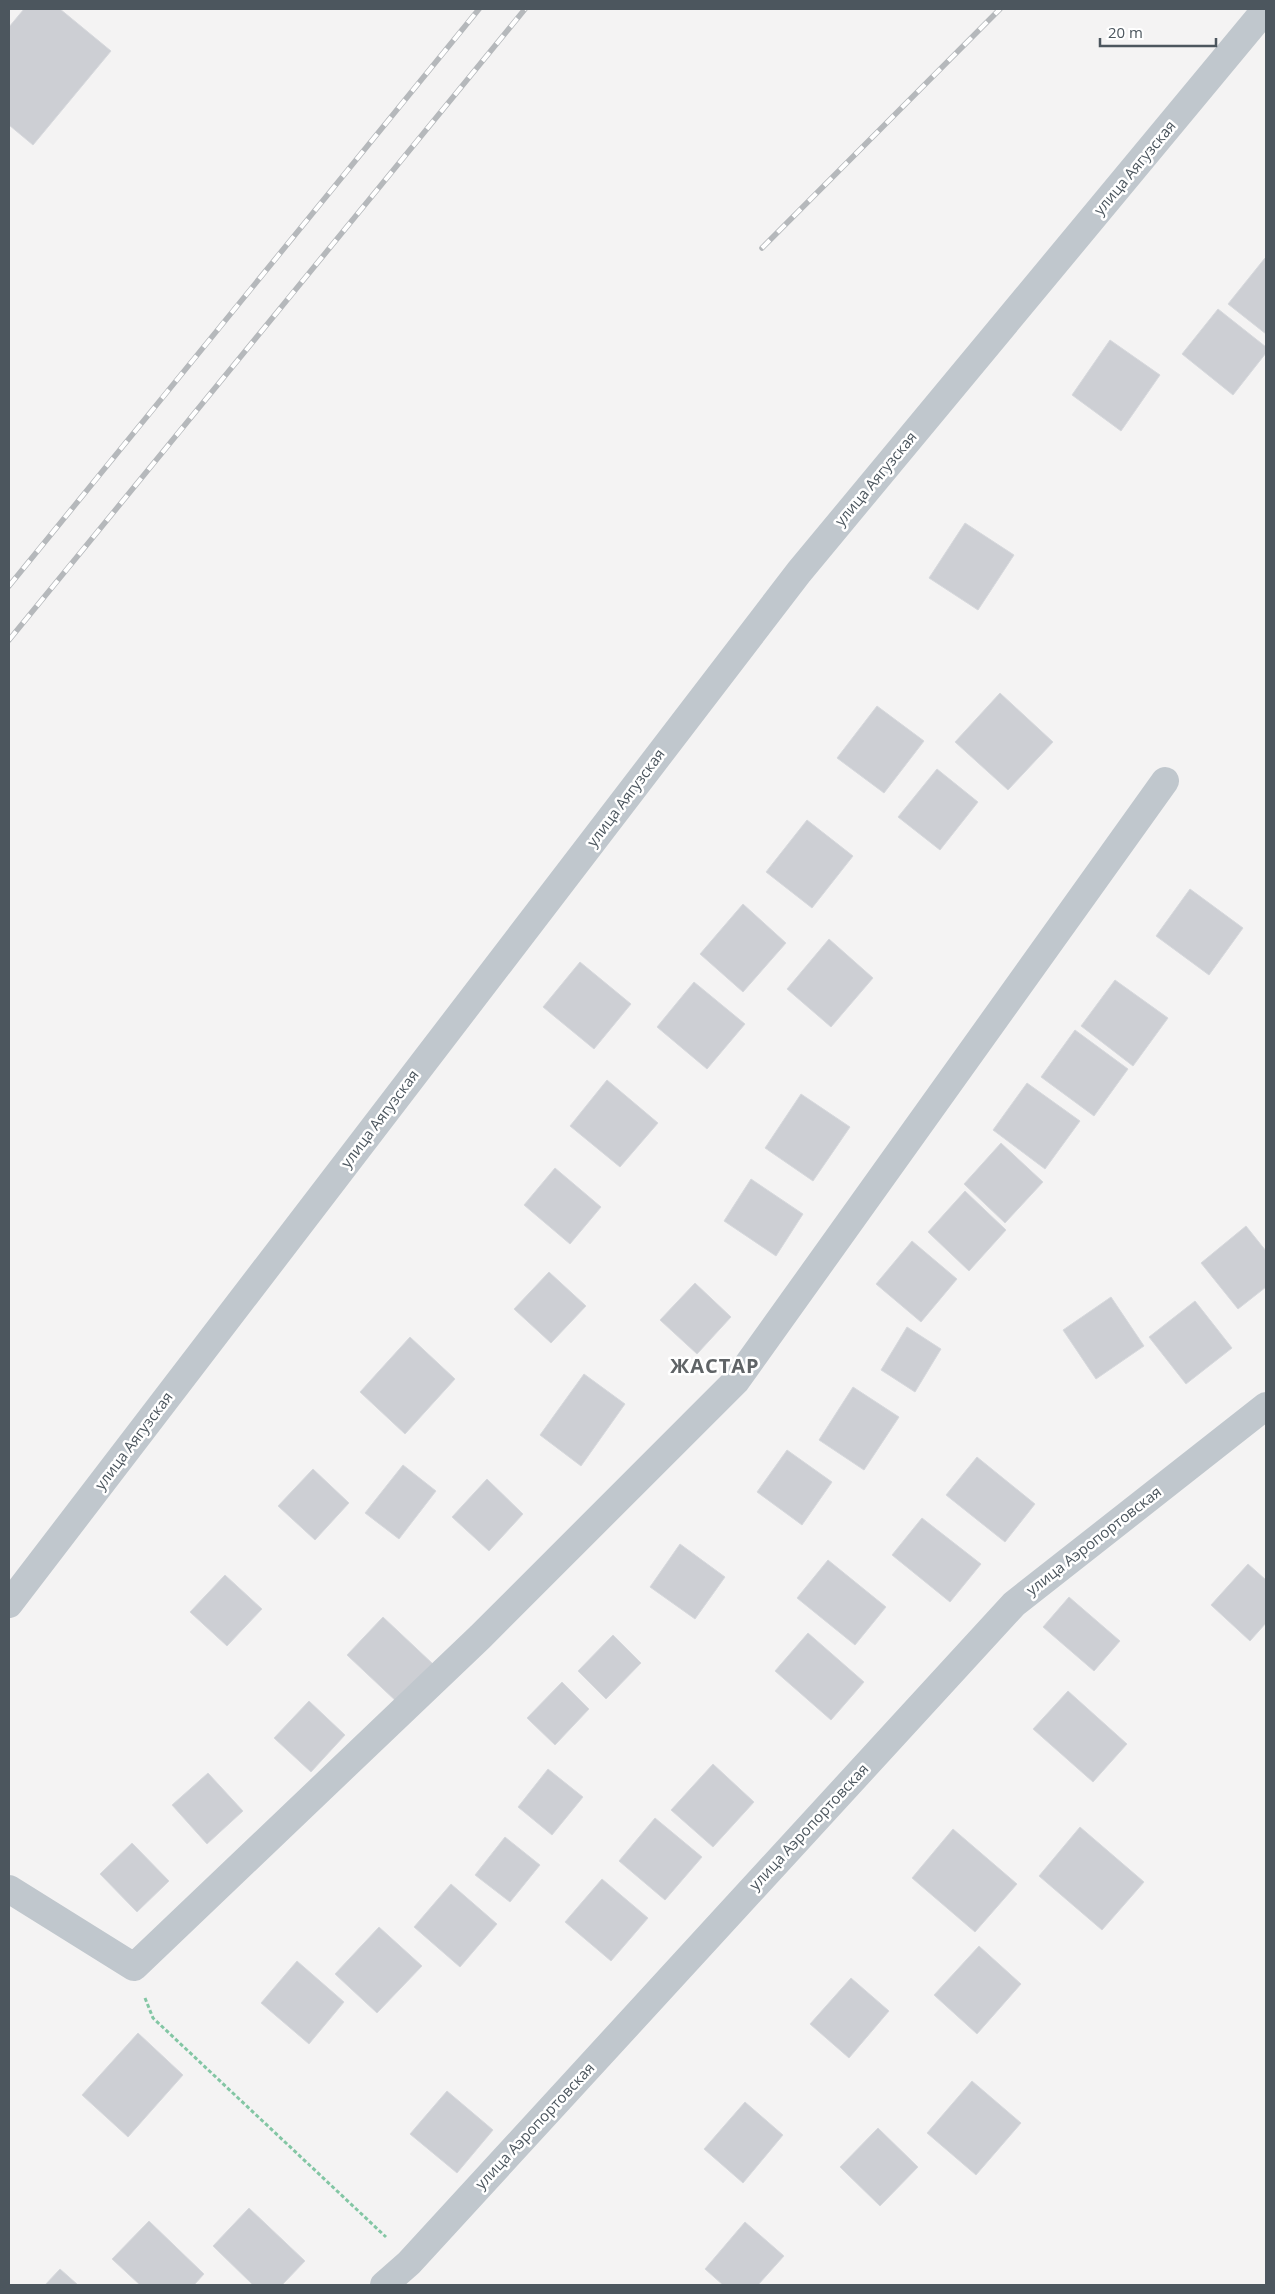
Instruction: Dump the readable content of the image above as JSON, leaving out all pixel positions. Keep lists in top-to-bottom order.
{
  "streets": {
    "street": ["улица Аягузская", "улица Аэропортовская"]
  },
  "districts": ["ЖАСТАР"],
  "scale_bar": "20 m"
}
